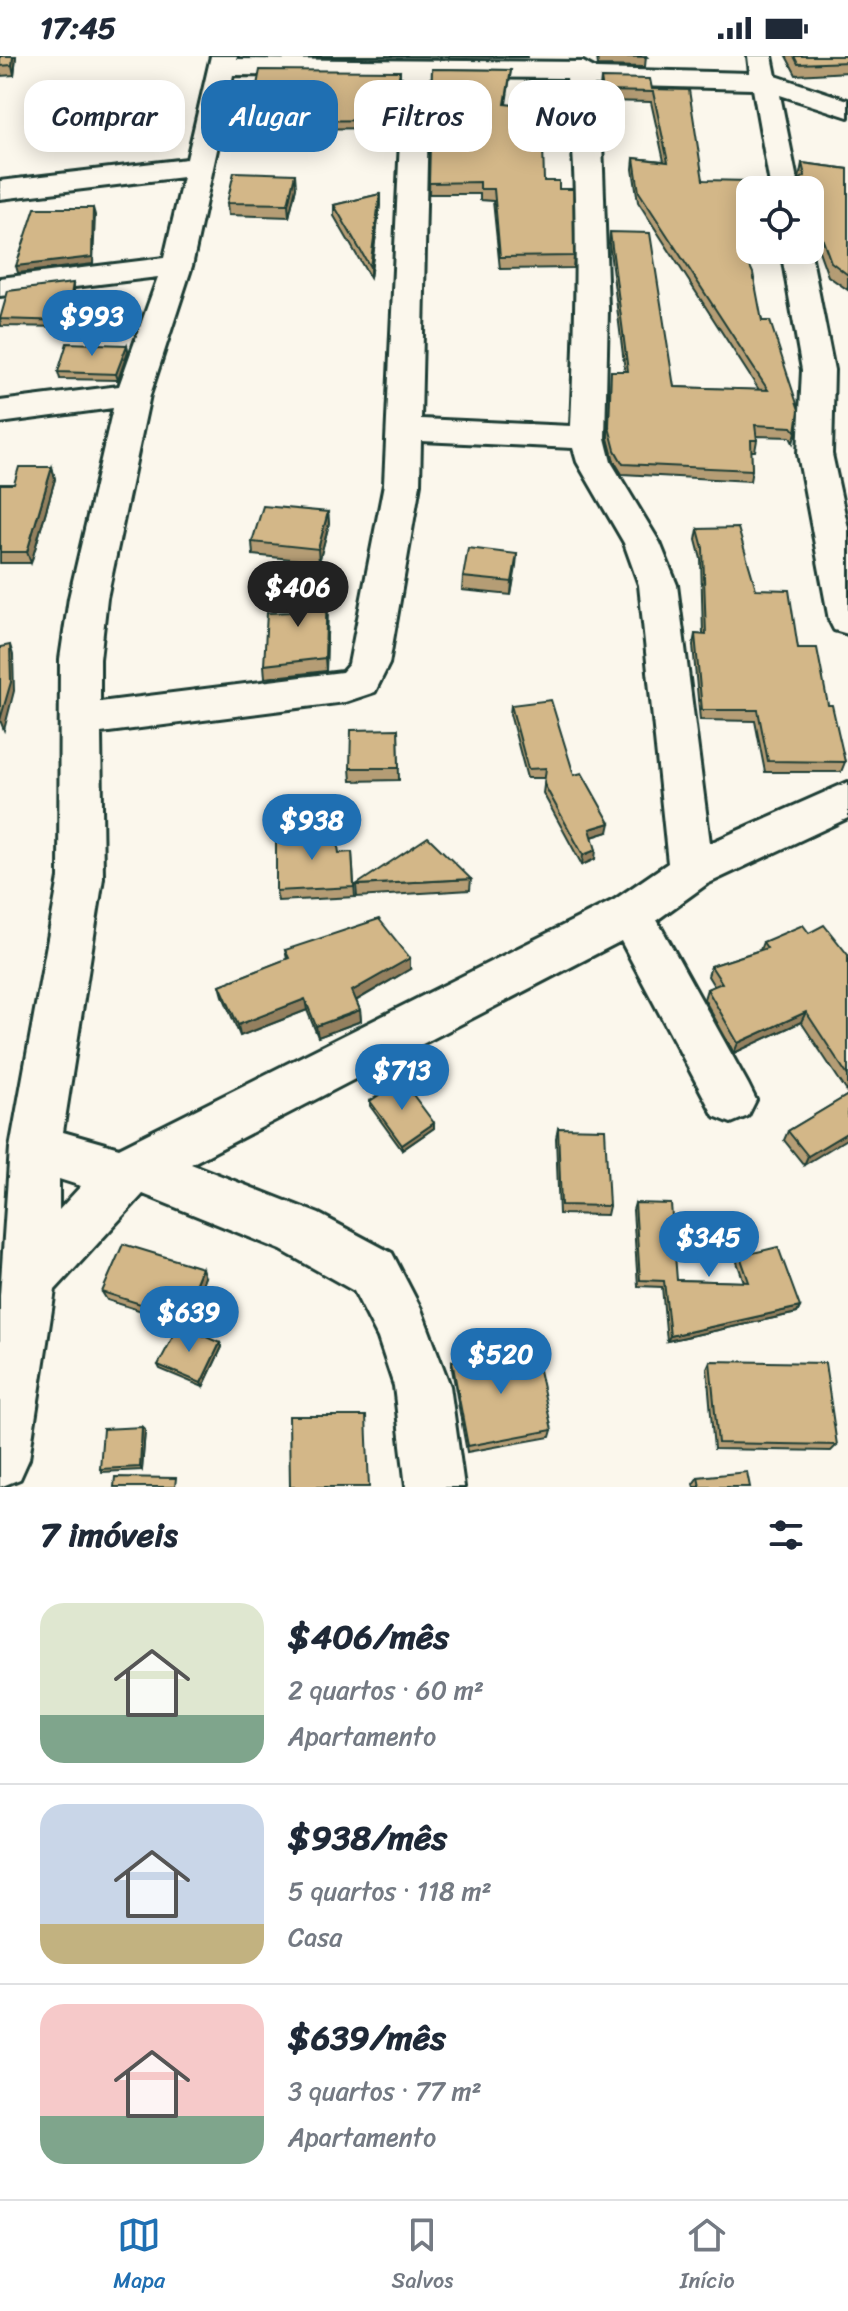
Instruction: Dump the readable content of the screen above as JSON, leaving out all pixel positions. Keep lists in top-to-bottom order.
{
  "page": {
    "status": "17:45",
    "chip": [
      "Comprar",
      "Alugar",
      "Filtros",
      "Novo"
    ],
    "price": [
      "$993",
      "$406",
      "$938",
      "$713",
      "$345",
      "$639",
      "$520"
    ],
    "heading": "7 imóveis",
    "list": [
      {
        "name": "$406/mês",
        "note": "2 quartos · 60 m² · Apartamento"
      },
      {
        "name": "$938/mês",
        "note": "5 quartos · 118 m² · Casa"
      },
      {
        "name": "$639/mês",
        "note": "3 quartos · 77 m² · Apartamento"
      }
    ],
    "tabs": ["Mapa", "Salvos", "Início"]
  }
}
